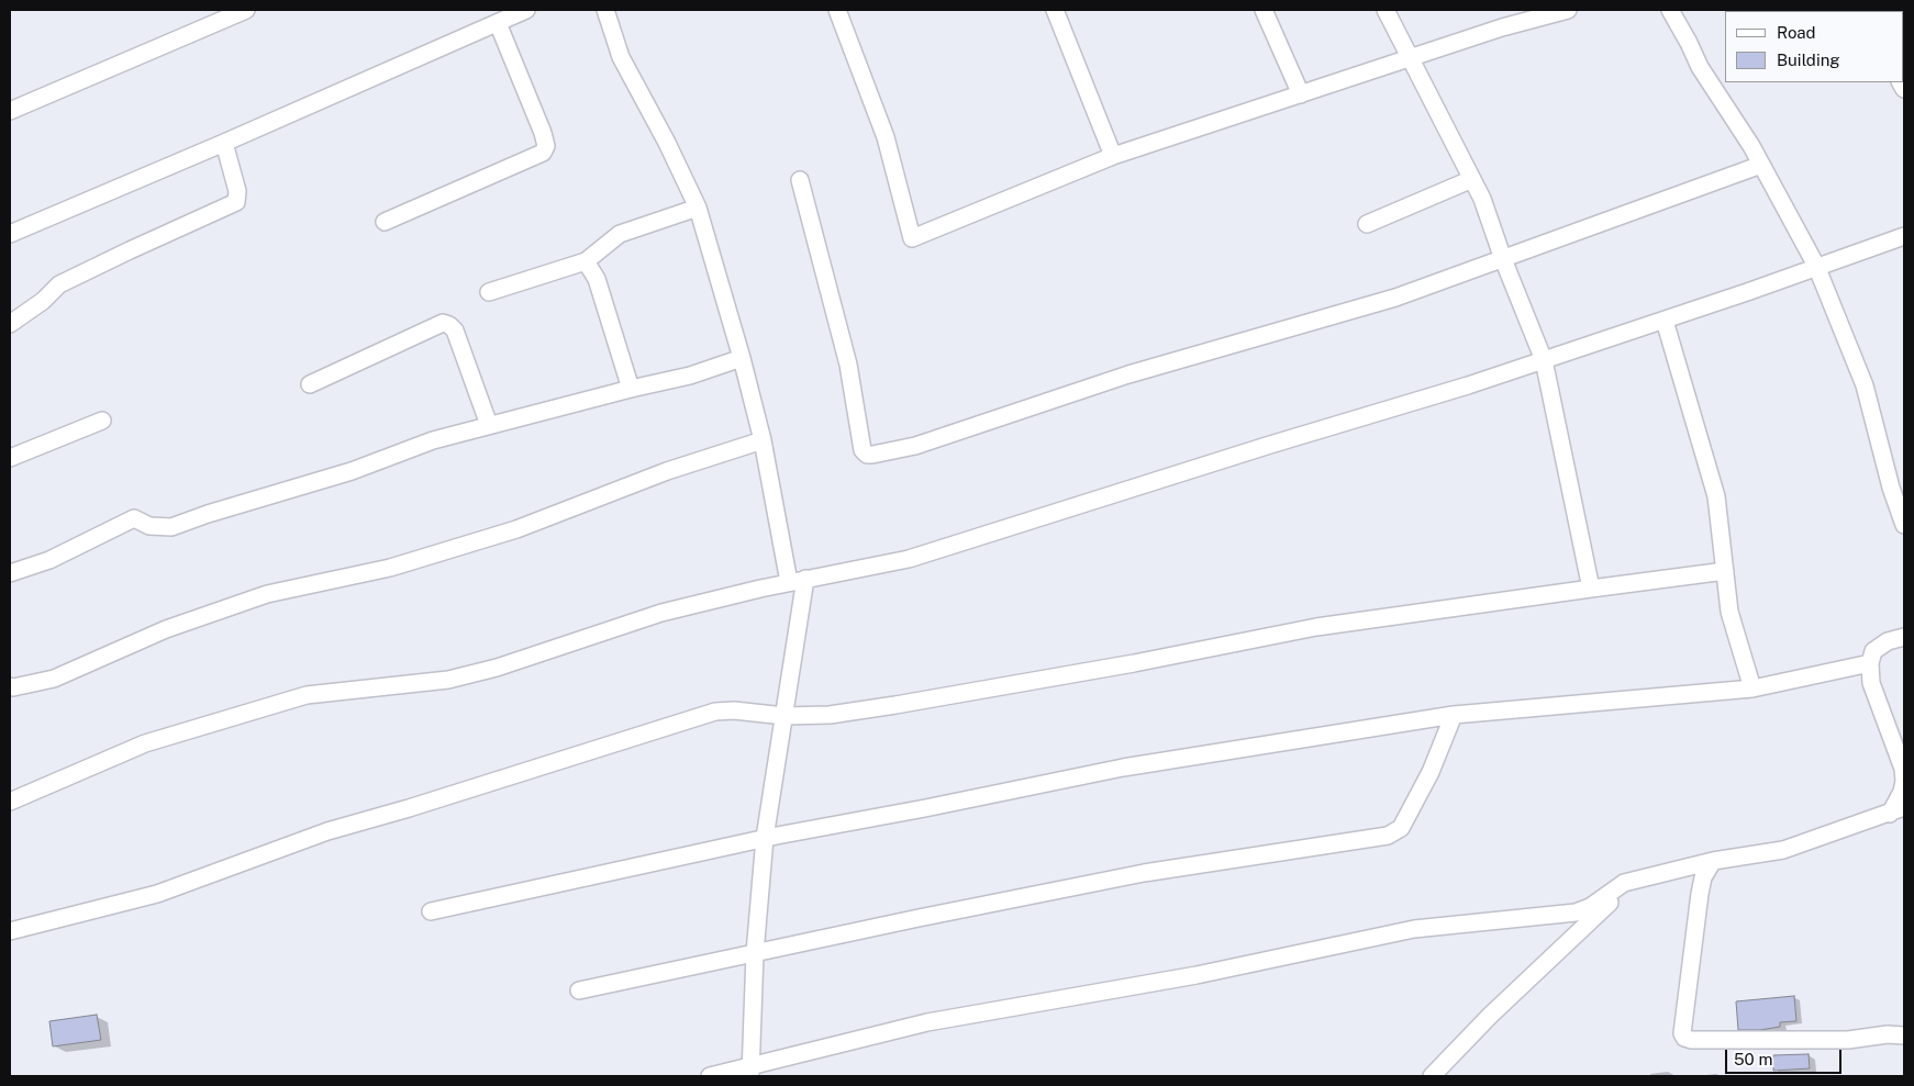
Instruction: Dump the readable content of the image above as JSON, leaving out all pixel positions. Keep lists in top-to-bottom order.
{
  "legend": ["Road", "Building"],
  "scale_bar": "50 m"
}
